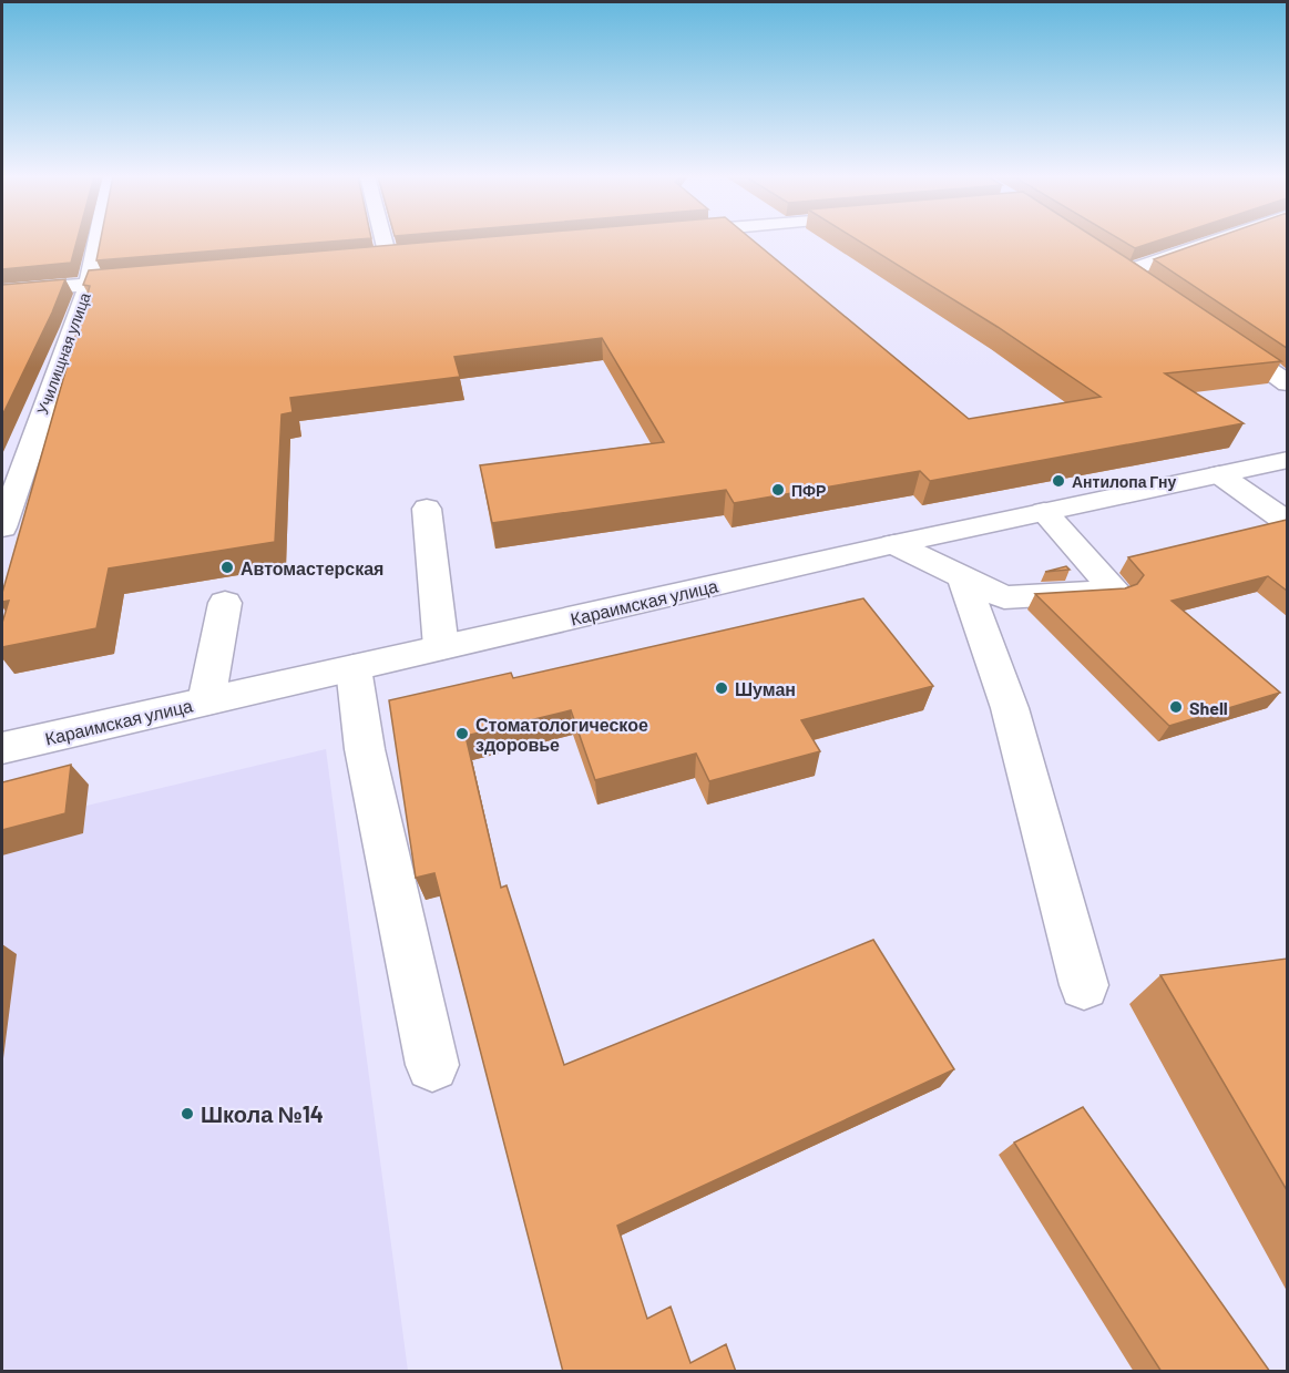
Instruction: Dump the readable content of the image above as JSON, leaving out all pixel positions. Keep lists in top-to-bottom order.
{
  "streets": {
    "street": ["Училищная улица", "Караимская улица"]
  },
  "places": [
    "Антилопа Гну",
    "ПФР",
    "Автомастерская",
    "Шуман",
    "Shell",
    "Стоматологическое здоровье",
    "Школа №14"
  ]
}
